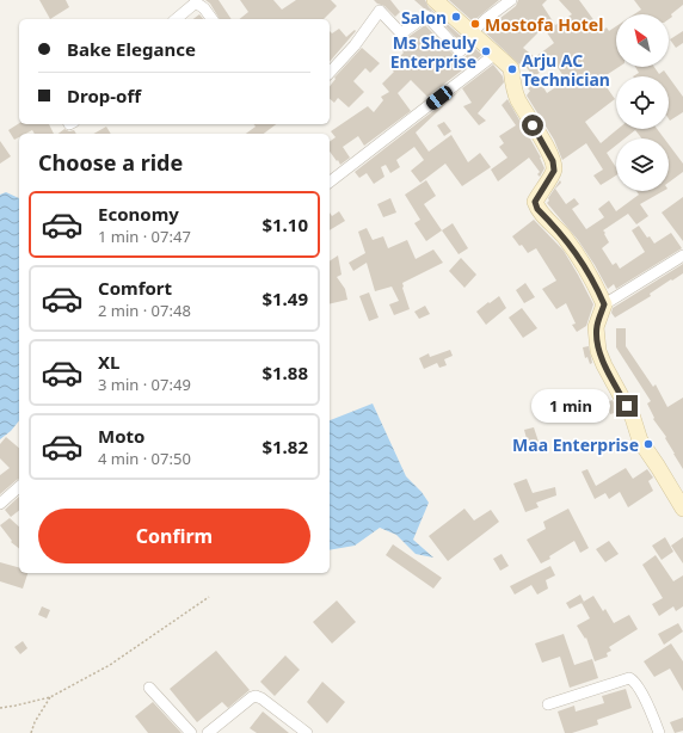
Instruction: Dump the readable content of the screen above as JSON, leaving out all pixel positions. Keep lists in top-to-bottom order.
{
  "places": [
    "Salon",
    "Mostofa Hotel",
    "Ms Sheuly Enterprise",
    "Arju AC Technician",
    "Maa Enterprise"
  ],
  "north": "top left",
  "page": {
    "banner": ["Bake Elegance", "Drop-off"],
    "heading": "Choose a ride",
    "list": [
      {
        "name": "Economy",
        "note": "1 min · 07:47",
        "value": "$1.10"
      },
      {
        "name": "Comfort",
        "note": "2 min · 07:48",
        "value": "$1.49"
      },
      {
        "name": "XL",
        "note": "3 min · 07:49",
        "value": "$1.88"
      },
      {
        "name": "Moto",
        "note": "4 min · 07:50",
        "value": "$1.82"
      }
    ],
    "bubble": "1 min",
    "buttons": "Confirm"
  }
}
